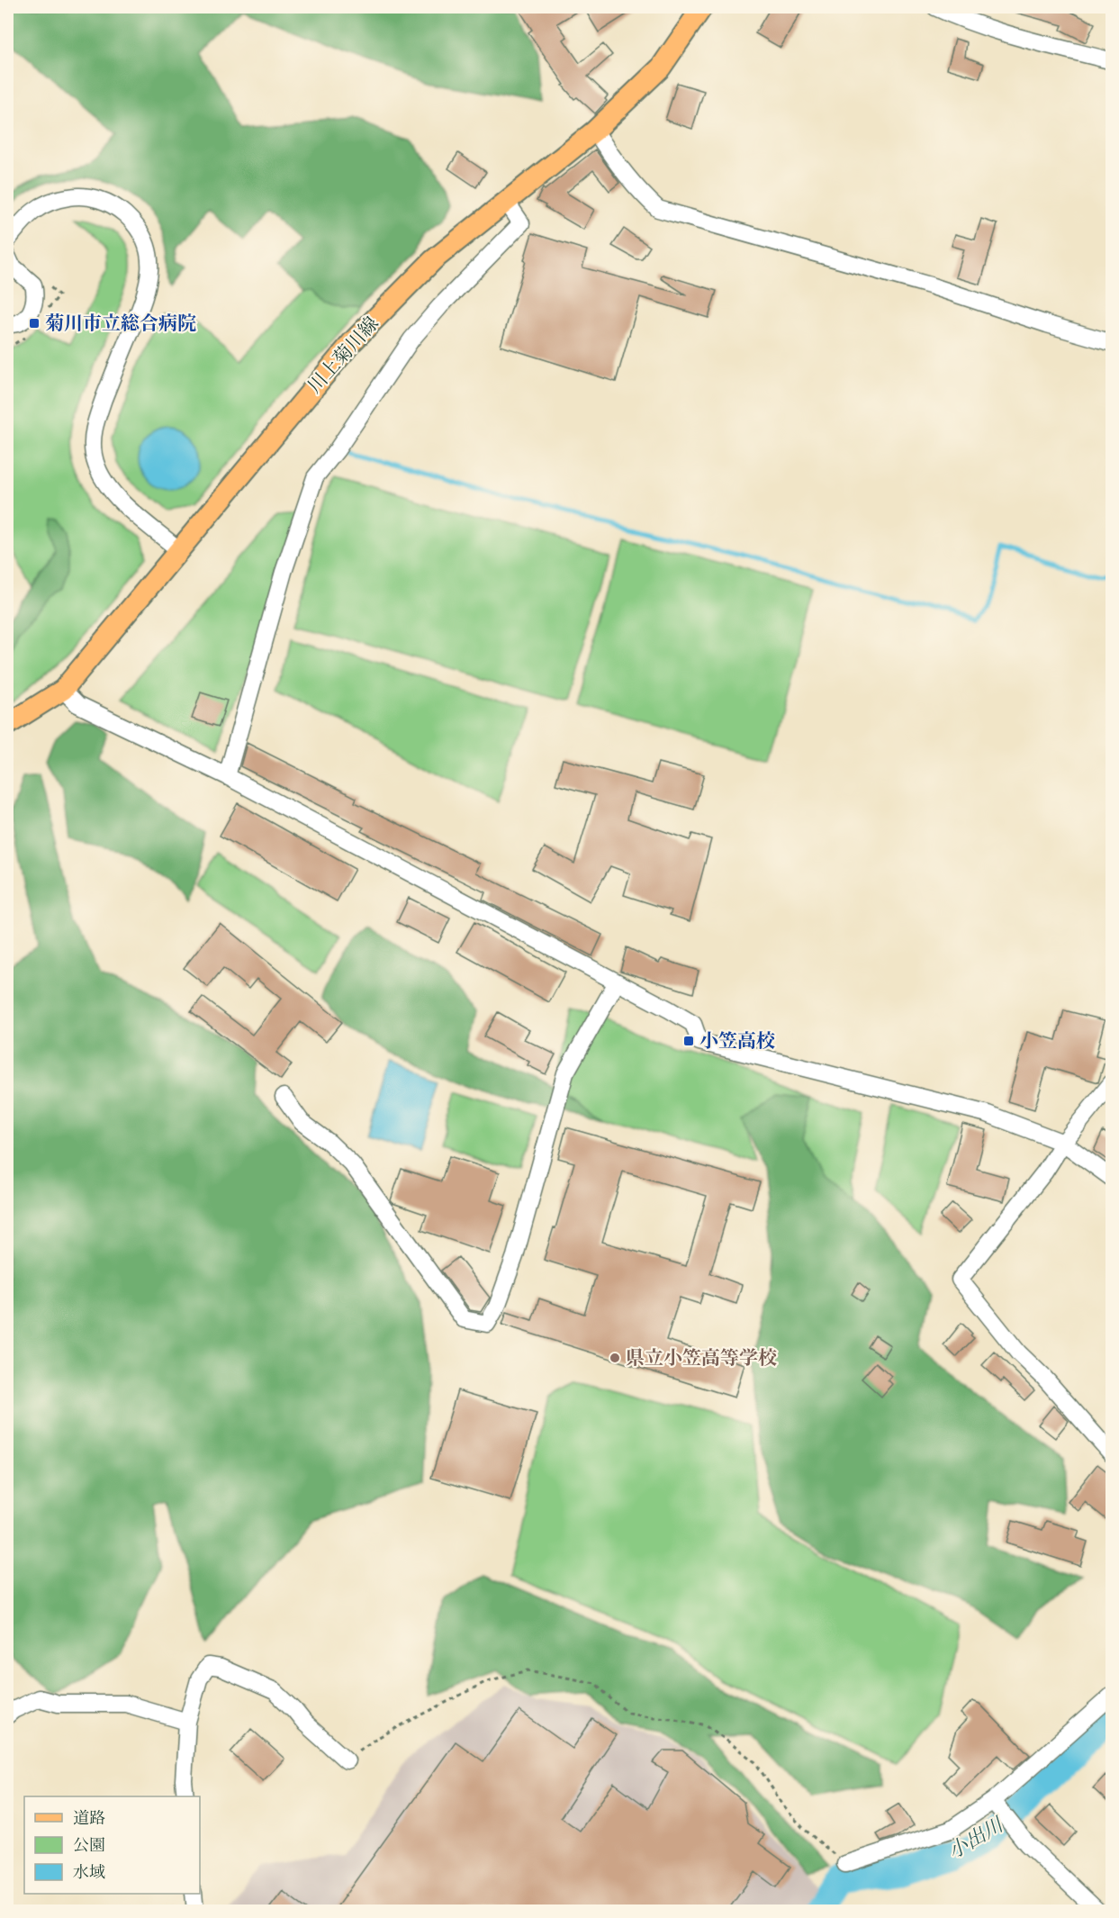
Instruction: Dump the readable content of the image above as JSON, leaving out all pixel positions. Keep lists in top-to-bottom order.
{
  "streets": {
    "main road": ["川上菊川線"]
  },
  "water": ["小出川"],
  "places": {
    "transit": ["菊川市立総合病院", "小笠高校"],
    "other": ["県立小笠高等学校"]
  },
  "legend": ["道路", "公園", "水域"]
}
